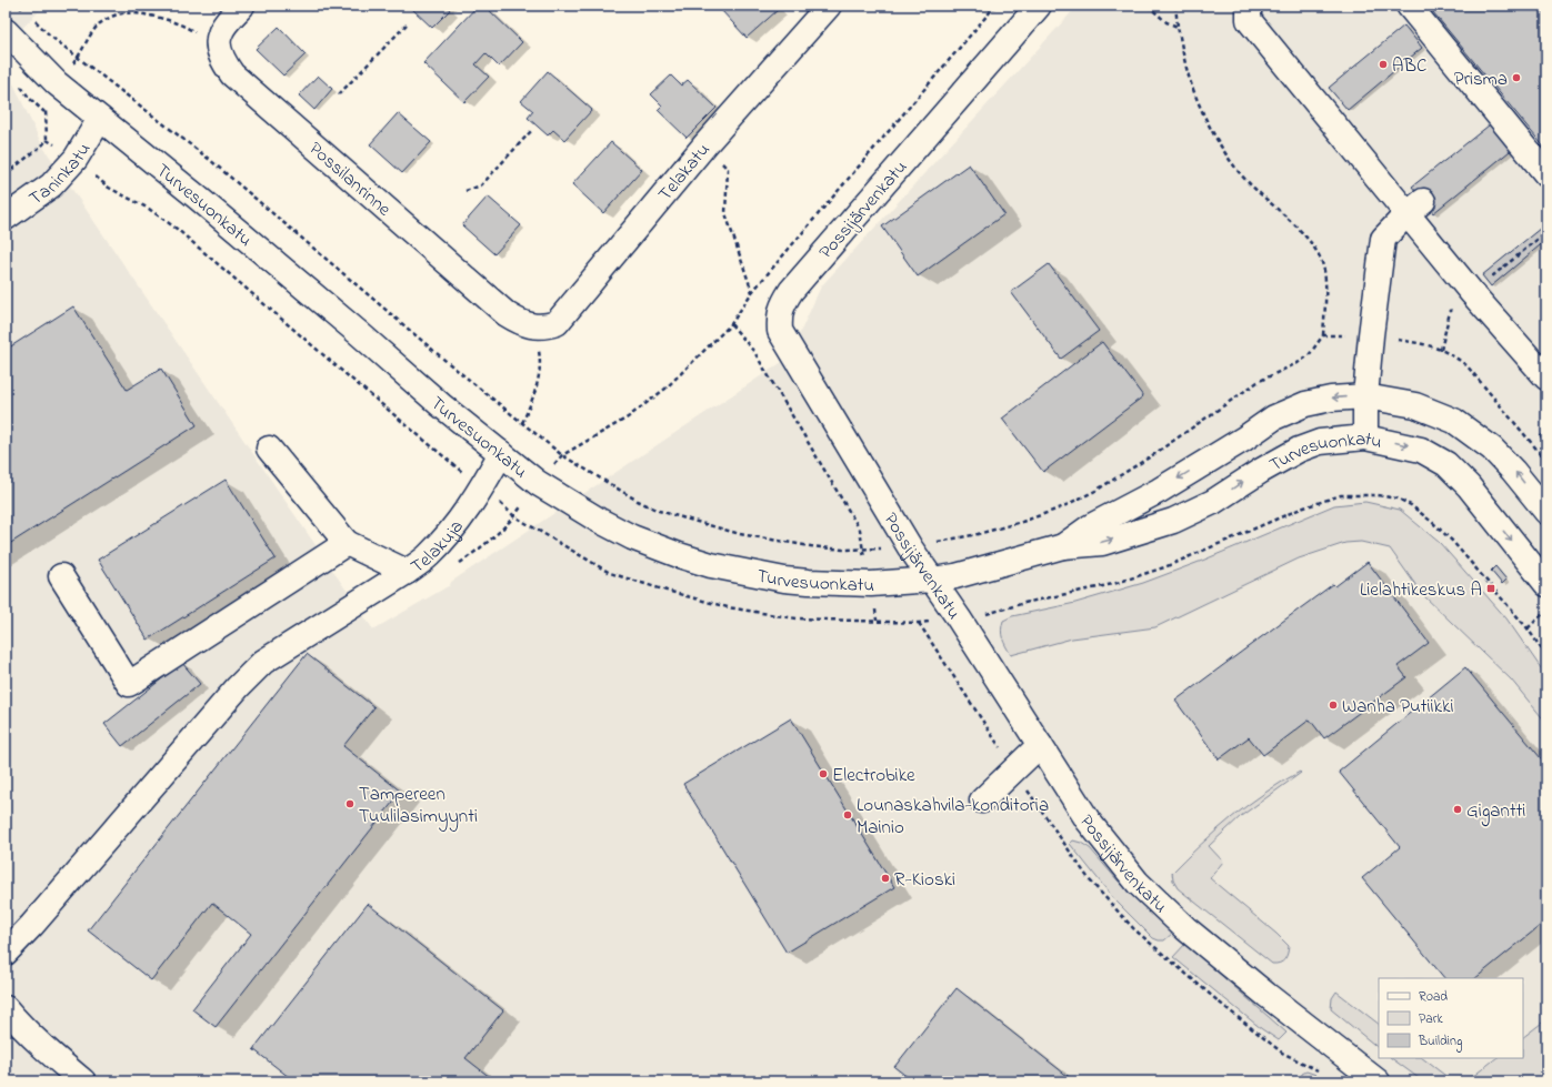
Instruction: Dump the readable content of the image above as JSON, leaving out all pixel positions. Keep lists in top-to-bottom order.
{
  "streets": {
    "street": [
      "Taninkatu",
      "Telakatu",
      "Possilanrinne",
      "Turvesuonkatu",
      "Possijärvenkatu",
      "Telakuja"
    ]
  },
  "crossings": [
    ["Taninkatu", "Turvesuonkatu"],
    ["Telakatu", "Possilanrinne"],
    ["Turvesuonkatu", "Possijärvenkatu"],
    ["Turvesuonkatu", "Telakuja"]
  ],
  "places": {
    "other": [
      "ABC",
      "Prisma",
      "Wanha Putiikki",
      "Electrobike",
      "Tampereen Tuulilasimyynti",
      "Gigantti",
      "Lounaskahvila-konditoria Mainio",
      "R-Kioski"
    ],
    "transit": ["Lielahtikeskus A"]
  },
  "legend": ["Road", "Park", "Building"]
}
